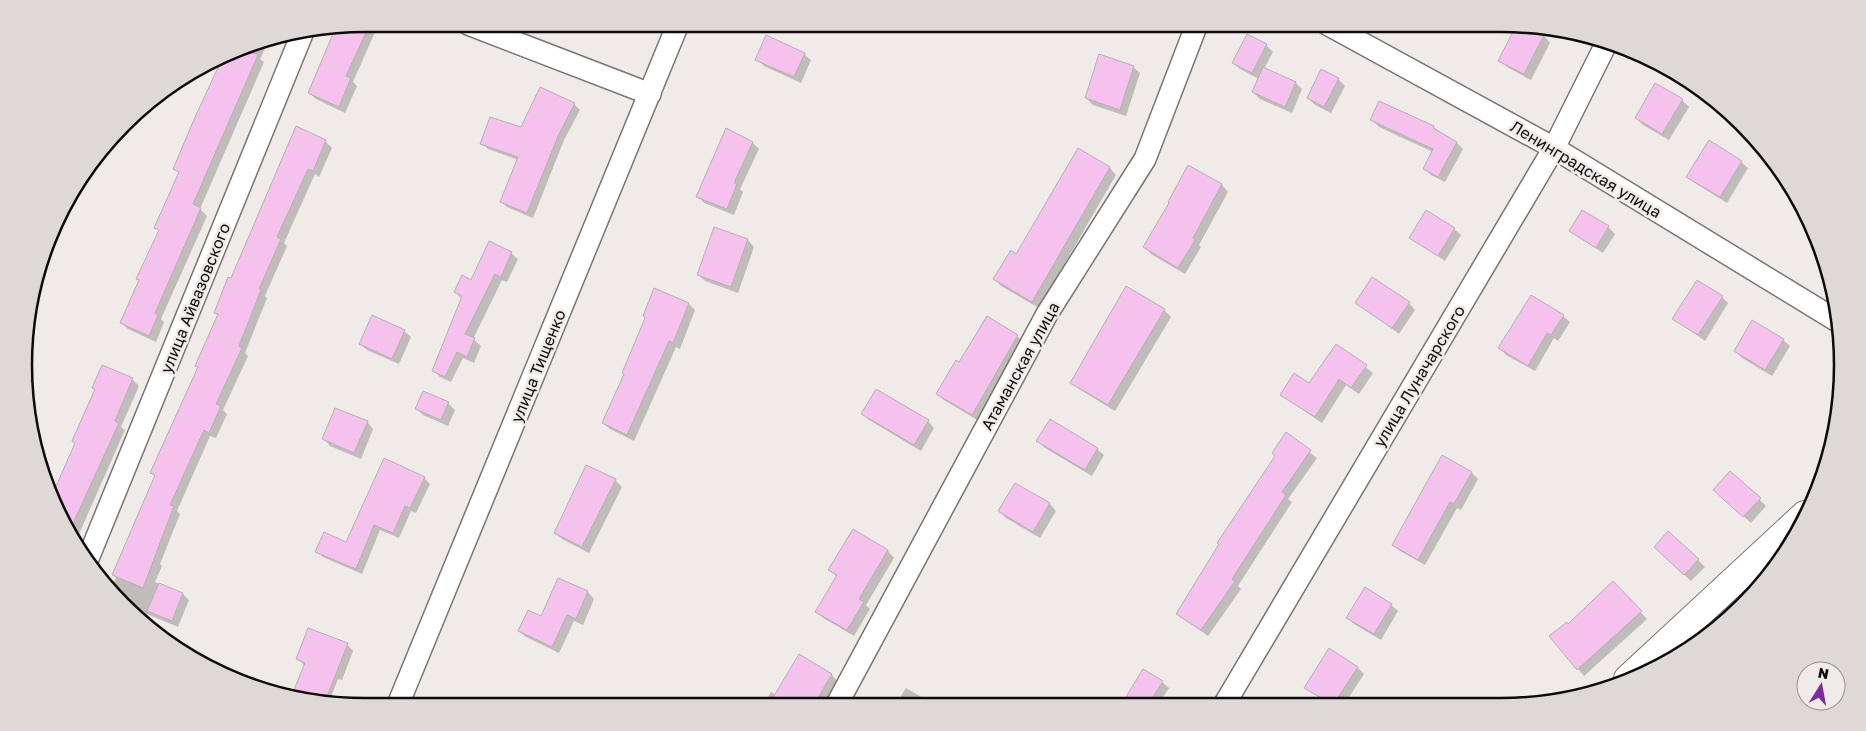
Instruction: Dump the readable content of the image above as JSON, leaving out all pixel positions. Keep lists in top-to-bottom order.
{
  "streets": {
    "street": [
      "Ленинградская улица",
      "улица Айвазовского",
      "улица Тищенко",
      "Атаманская улица",
      "улица Луначарского"
    ]
  },
  "crossings": [
    ["Ленинградская улица", "улица Луначарского"]
  ],
  "north": "top"
}
